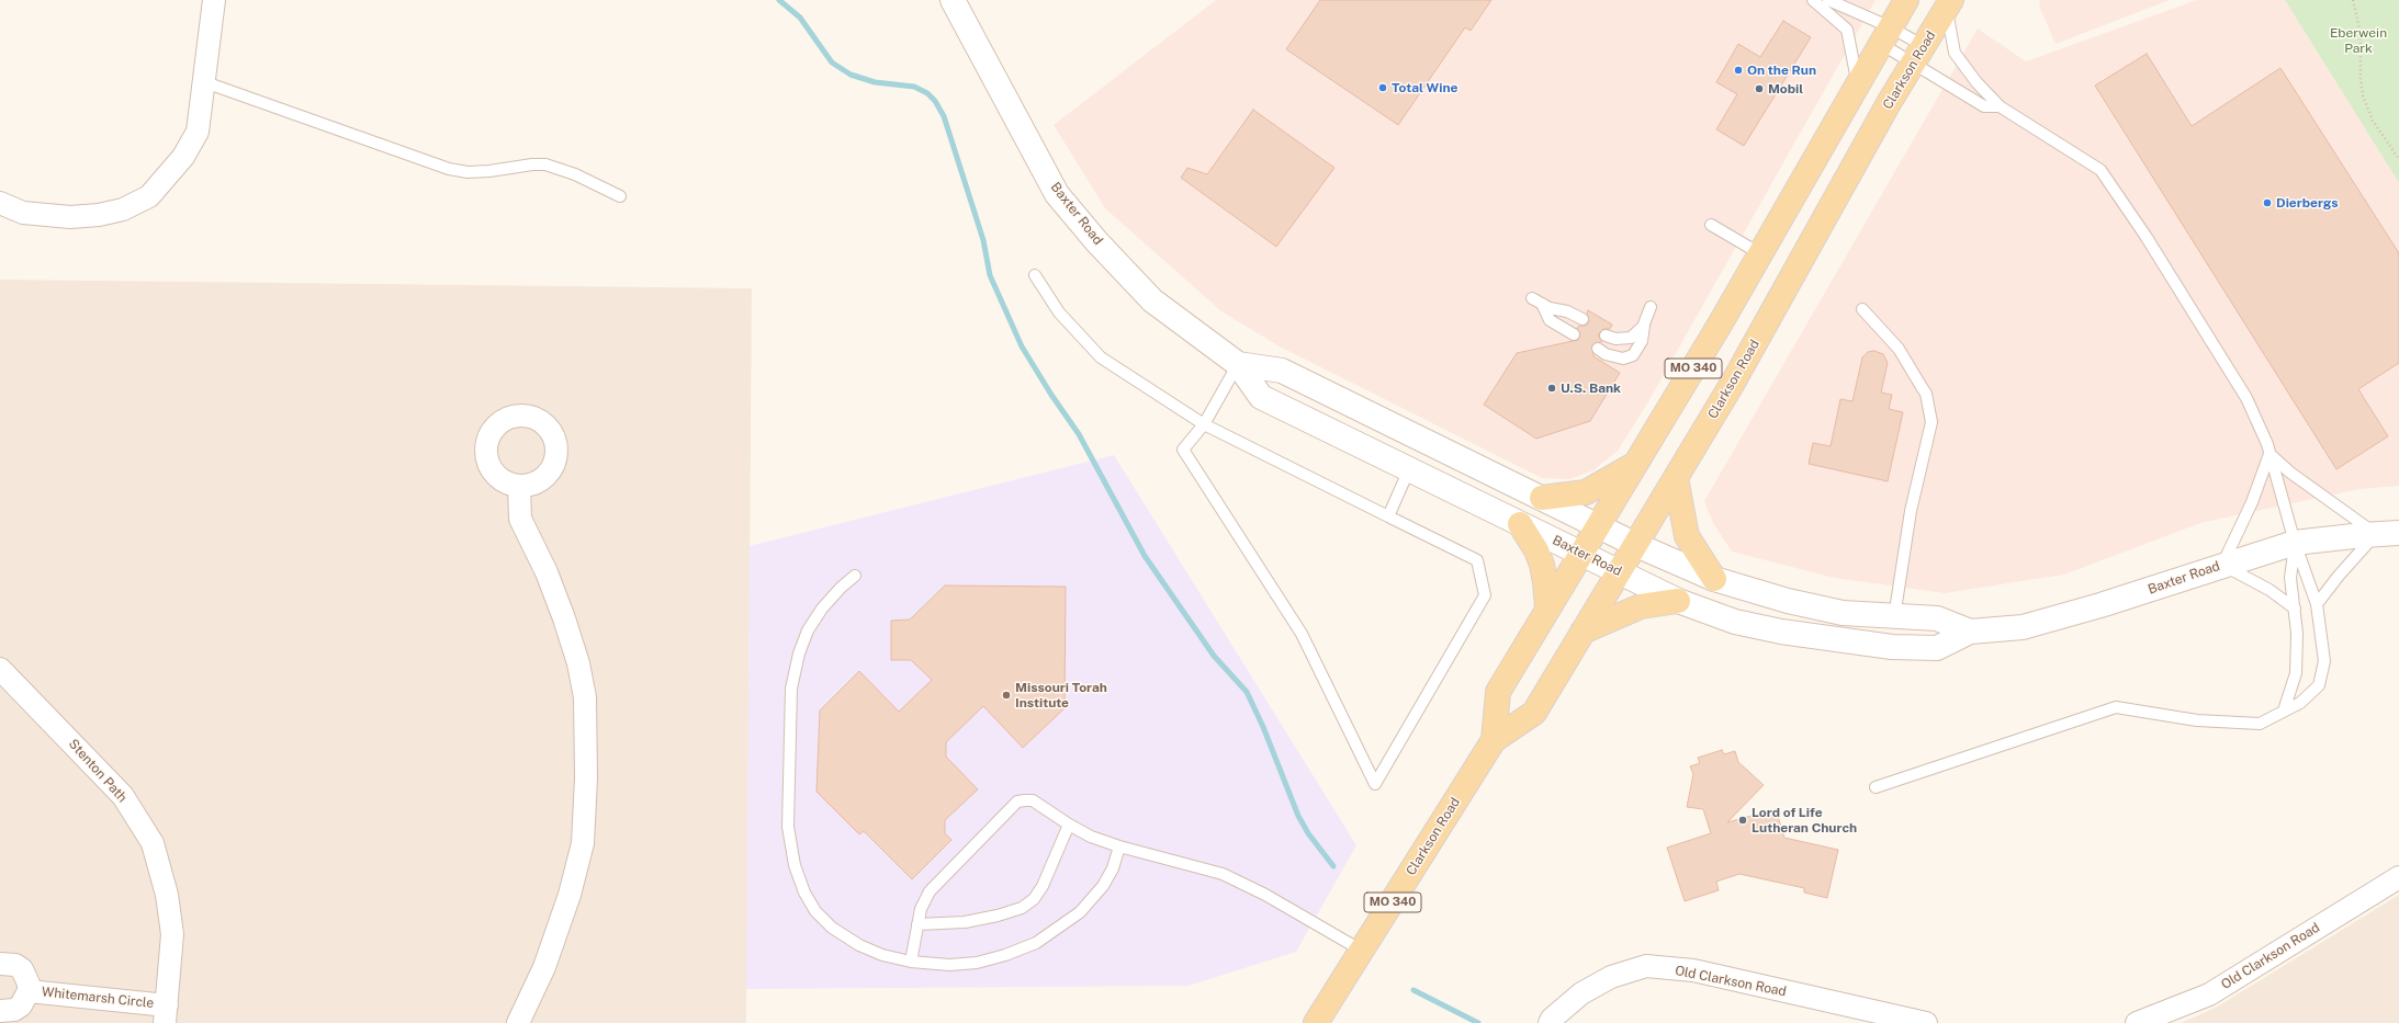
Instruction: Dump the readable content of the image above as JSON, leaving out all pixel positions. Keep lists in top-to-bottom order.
{
  "streets": {
    "main road": ["Clarkson Road", "Baxter Road", "MO 340"],
    "street": ["Stenton Path", "Old Clarkson Road", "Whitemarsh Circle"]
  },
  "crossings": [
    ["Clarkson Road", "Baxter Road"],
    ["Stenton Path", "Whitemarsh Circle"]
  ],
  "parks": ["Eberwein Park"],
  "places": [
    "On the Run",
    "Total Wine",
    "Mobil",
    "Dierbergs",
    "U.S. Bank",
    "Missouri Torah Institute",
    "Lord of Life Lutheran Church"
  ]
}
